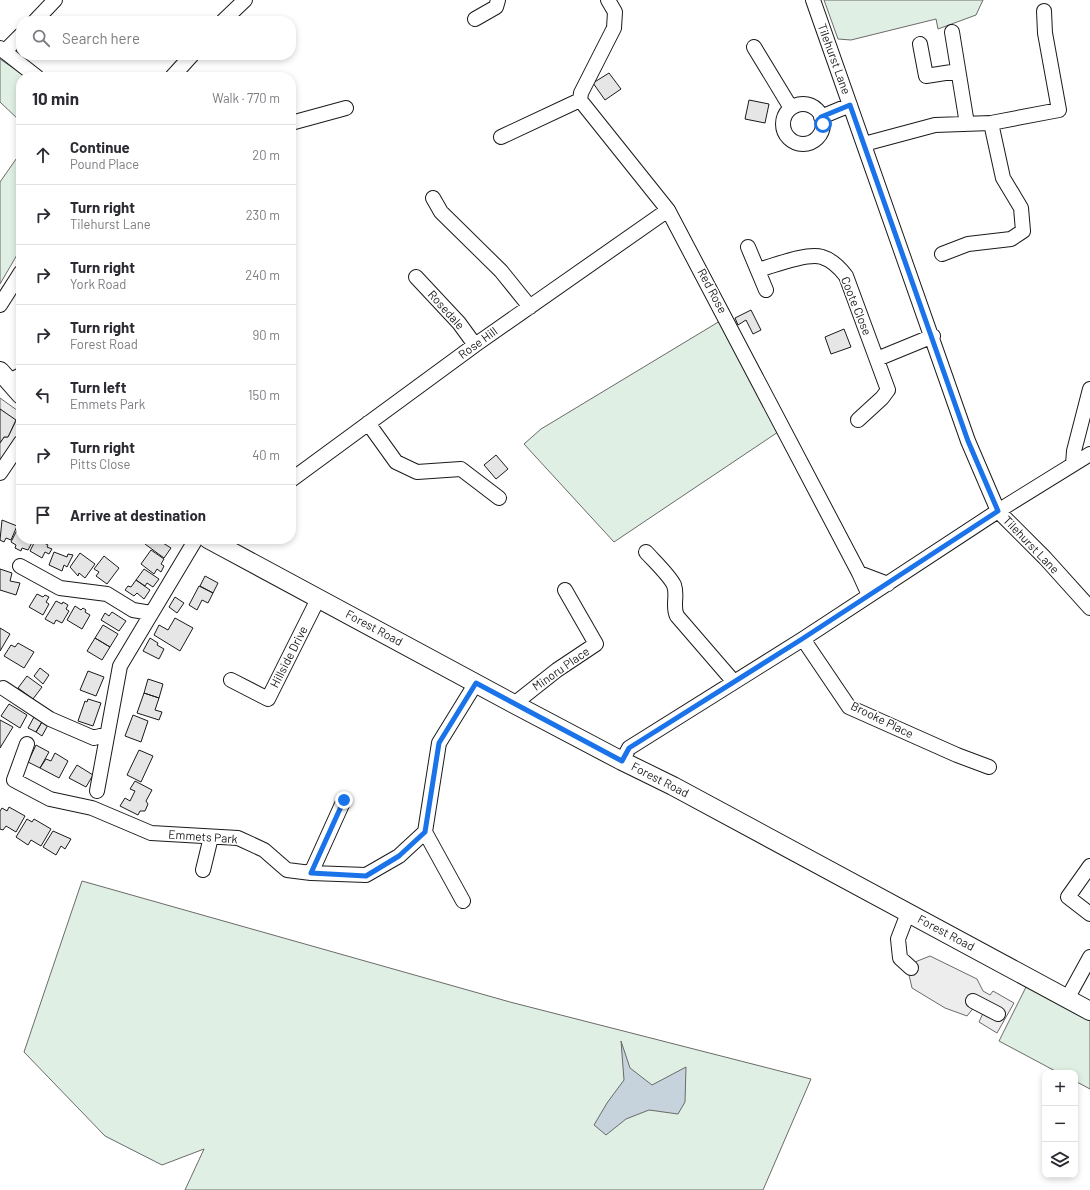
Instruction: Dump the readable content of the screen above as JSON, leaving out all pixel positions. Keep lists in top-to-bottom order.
{
  "streets": {
    "main road": ["Forest Road"],
    "street": [
      "Tilehurst Lane",
      "Red Rose",
      "Coote Close",
      "Rosedale",
      "Rose Hill",
      "Hillside Drive",
      "Minoru Place",
      "Brooke Place",
      "Emmets Park"
    ]
  },
  "crossings": [
    ["Red Rose", "Rose Hill"],
    ["Rosedale", "Rose Hill"],
    ["Forest Road", "Hillside Drive"],
    ["Forest Road", "Minoru Place"]
  ],
  "page": {
    "search": "Search here",
    "heading": ["10 min", "Walk · 770 m"],
    "list": [
      ["Continue", "Pound Place", "20 m"],
      ["Turn right", "Tilehurst Lane", "230 m"],
      ["Turn right", "York Road", "240 m"],
      ["Turn right", "Forest Road", "90 m"],
      ["Turn left", "Emmets Park", "150 m"],
      ["Turn right", "Pitts Close", "40 m"],
      "Arrive at destination"
    ],
    "map_buttons": ["+", "−"]
  }
}
